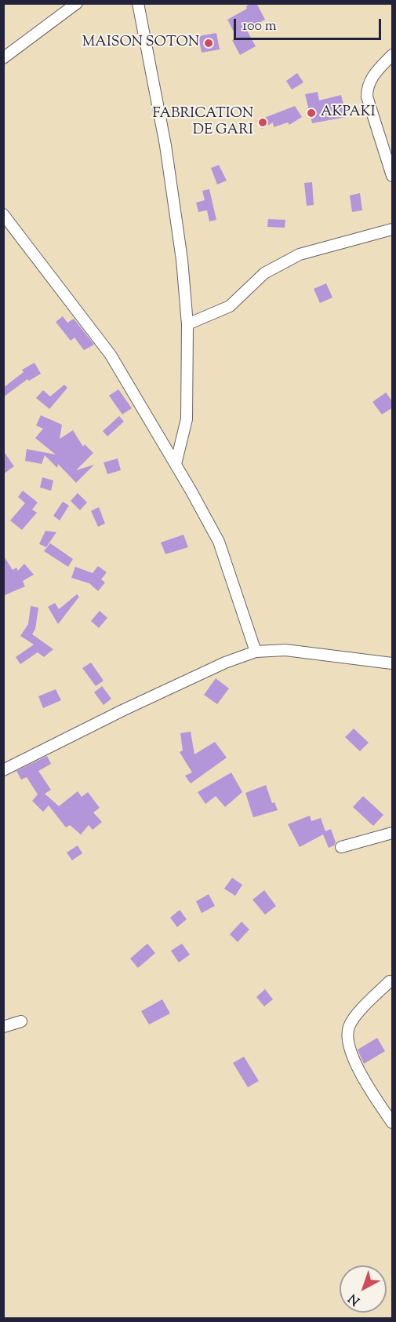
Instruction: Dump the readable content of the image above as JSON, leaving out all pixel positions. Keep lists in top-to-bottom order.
{
  "places": ["MAISON SOTON", "AKPAKI", "FABRICATION DE GARI"],
  "scale_bar": "100 m",
  "north": "bottom left"
}
